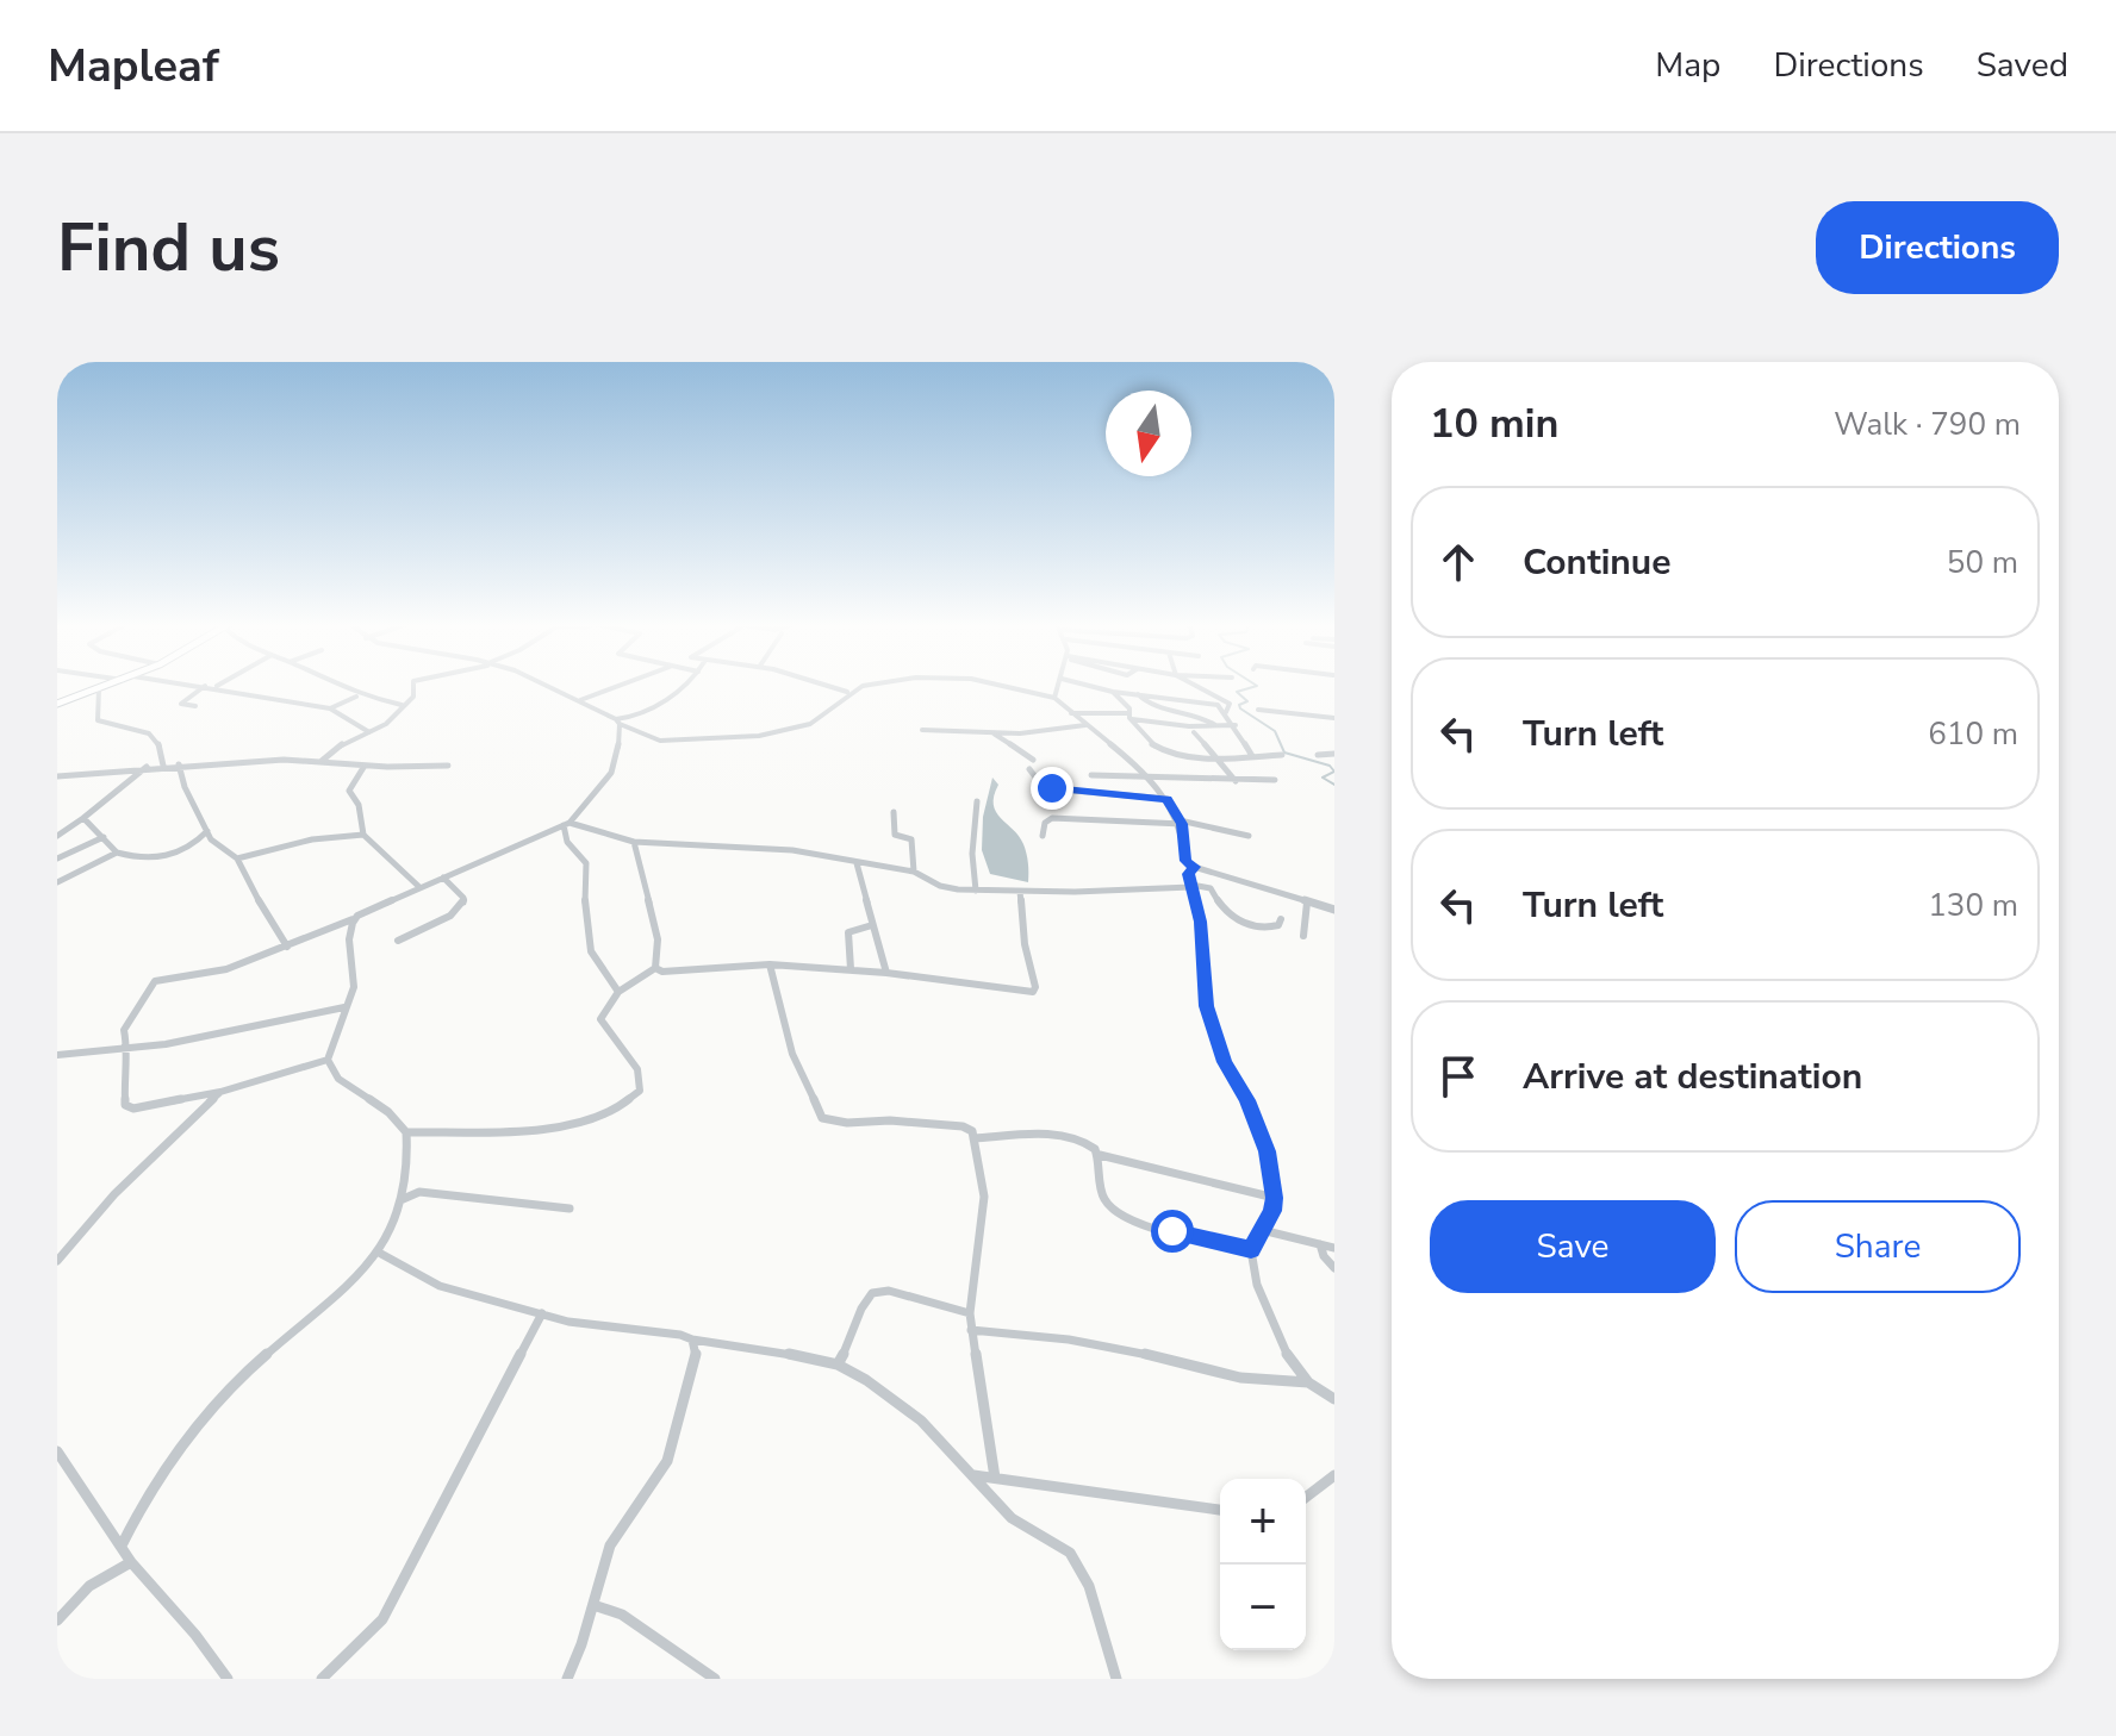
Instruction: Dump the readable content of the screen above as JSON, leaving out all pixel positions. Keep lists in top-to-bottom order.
{
  "north": "bottom",
  "page": {
    "header": "Mapleaf",
    "nav": ["Map", "Directions", "Saved"],
    "buttons": [
      "Directions",
      ["Save", "Share"]
    ],
    "title": "Find us",
    "heading": ["10 min", "Walk · 790 m"],
    "list": [
      ["Continue", "50 m"],
      ["Turn left", "610 m"],
      ["Turn left", "130 m"],
      "Arrive at destination"
    ],
    "map_buttons": ["+", "−"]
  }
}
